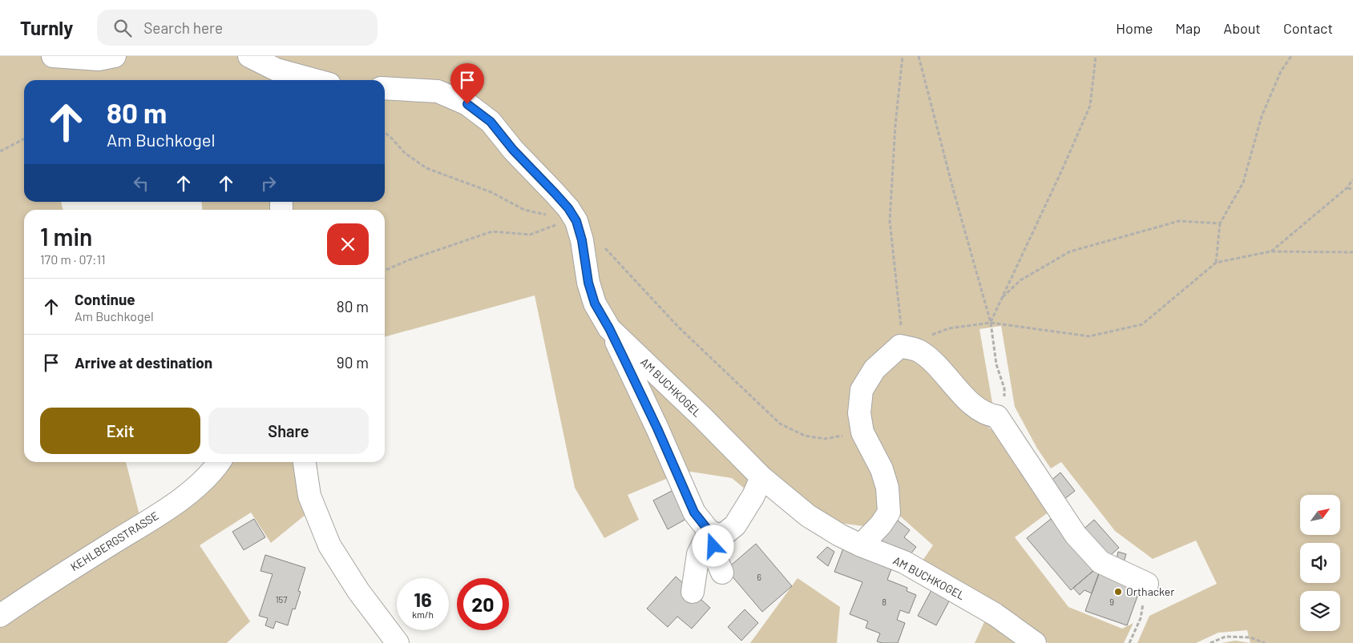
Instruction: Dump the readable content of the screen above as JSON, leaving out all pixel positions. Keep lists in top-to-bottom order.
{
  "streets": {
    "street": ["AM BUCHKOGEL", "KEHLBERGSTRASSE"]
  },
  "places": ["Orthacker"],
  "house_numbers": [
    "6",
    "157",
    "8",
    "9"
  ],
  "north": "top right",
  "page": {
    "header": "Turnly",
    "search": "Search here",
    "nav": [
      "Home",
      "Map",
      "About",
      "Contact"
    ],
    "turn": ["80 m", "Am Buchkogel"],
    "heading": ["1 min", "170 m · 07:11"],
    "list": [
      {
        "name": "Continue",
        "note": "Am Buchkogel",
        "value": "80 m"
      },
      {
        "name": "Arrive at destination",
        "value": "90 m"
      }
    ],
    "buttons": ["Exit", "Share"],
    "speed": "16 km/h",
    "limit": "20"
  }
}
